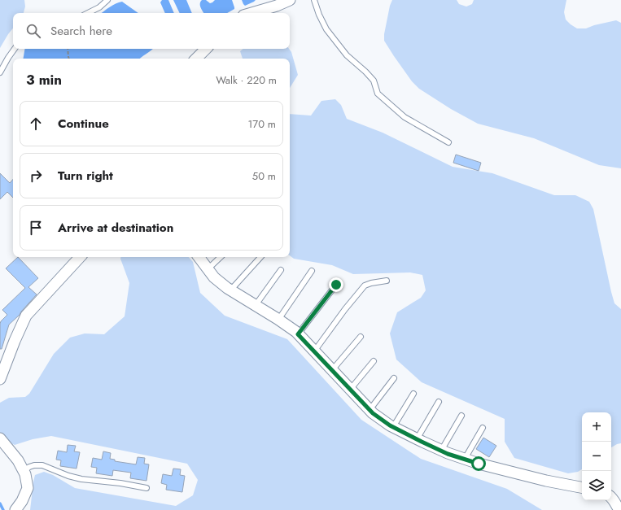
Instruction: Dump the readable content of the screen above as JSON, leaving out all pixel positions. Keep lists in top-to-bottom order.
{
  "page": {
    "search": "Search here",
    "heading": ["3 min", "Walk · 220 m"],
    "list": [
      ["Continue", "170 m"],
      ["Turn right", "50 m"],
      "Arrive at destination"
    ],
    "map_buttons": ["+", "−"]
  }
}
